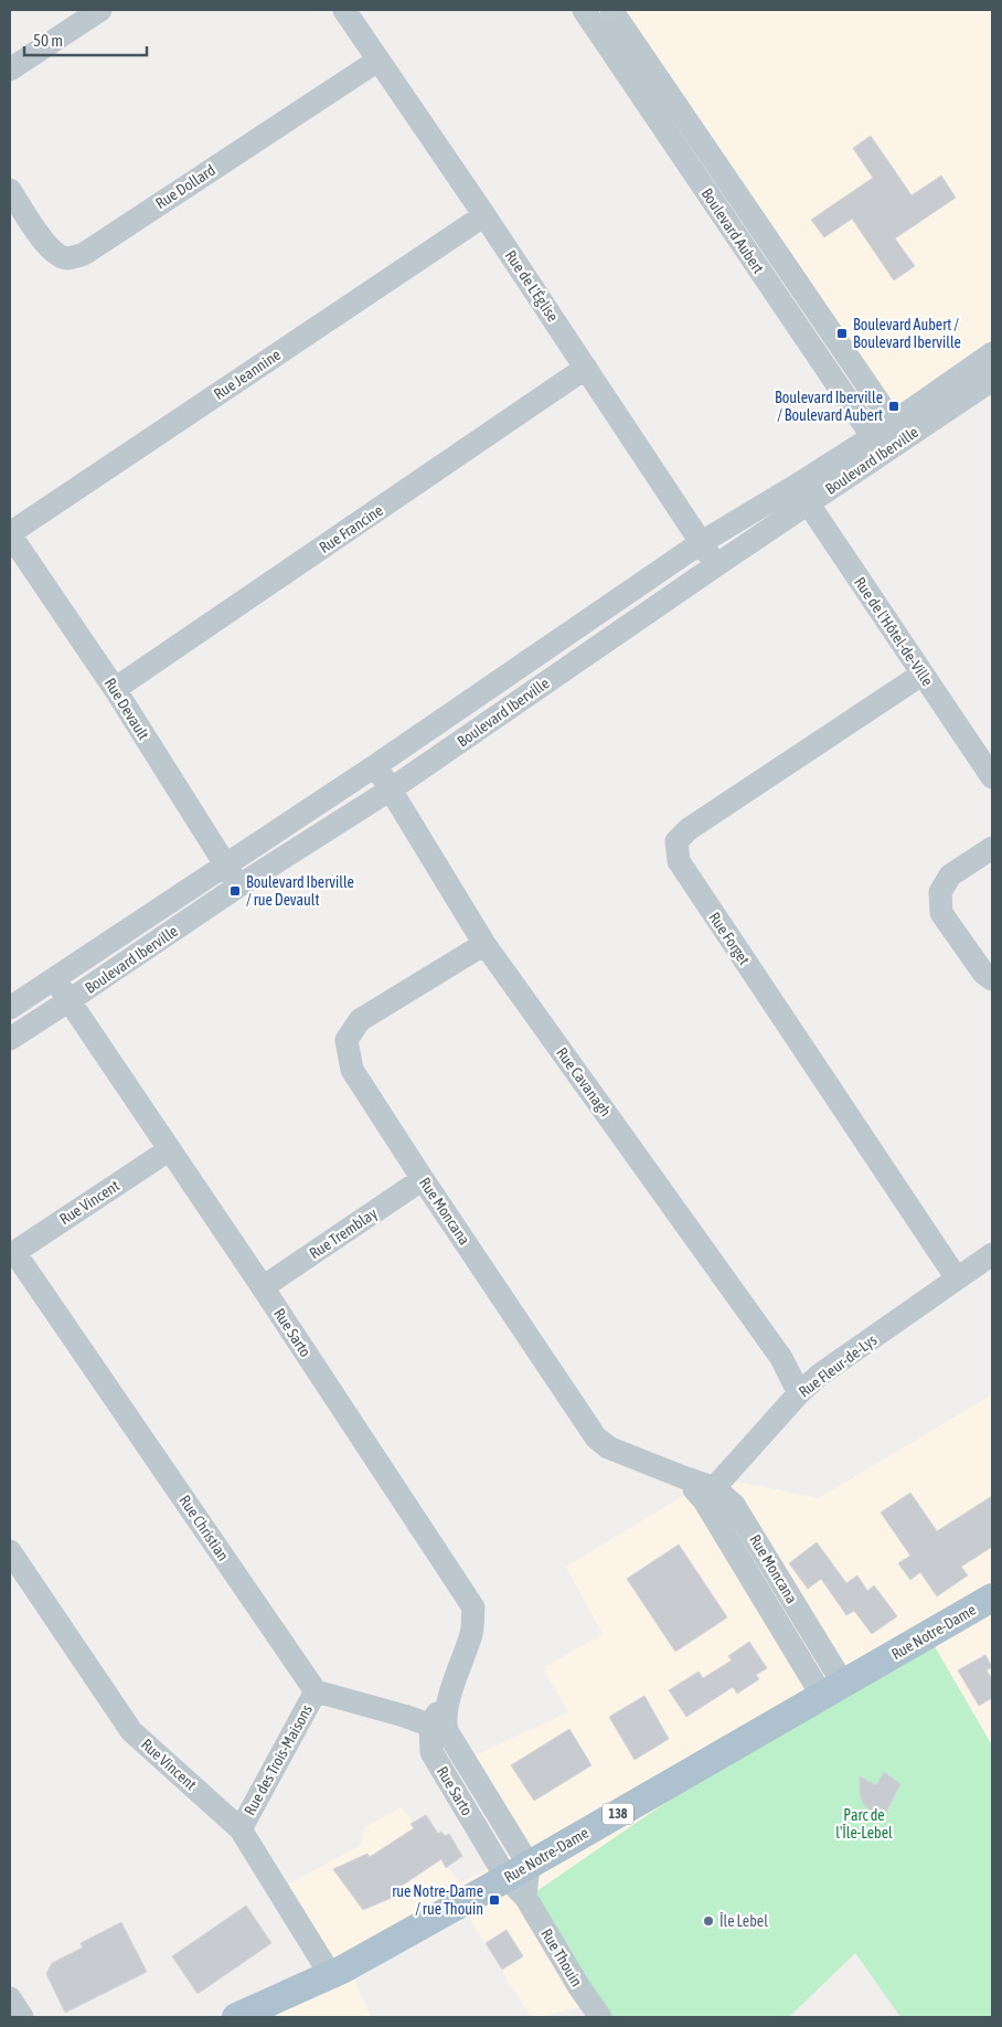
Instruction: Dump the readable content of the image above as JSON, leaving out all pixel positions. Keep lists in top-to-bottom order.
{
  "streets": {
    "main road": ["Rue Notre-Dame", "138"],
    "street": [
      "Rue Dollard",
      "Boulevard Aubert",
      "Rue de L'Église",
      "Rue Jeannine",
      "Boulevard Iberville",
      "Rue Francine",
      "Rue de l'Hôtel-de-Ville",
      "Rue Devault",
      "Rue Forget",
      "Rue Cavanagh",
      "Rue Vincent",
      "Rue Moncana",
      "Rue Tremblay",
      "Rue Sarto",
      "Rue Fleur-de-Lys",
      "Rue Christian",
      "Rue des Trois-Maisons",
      "Rue Thouin"
    ]
  },
  "crossings": [
    ["Rue Dollard", "Rue de L'Église"],
    ["Boulevard Aubert", "Boulevard Iberville"],
    ["Rue de L'Église", "Rue Jeannine"],
    ["Rue de L'Église", "Boulevard Iberville"],
    ["Rue de L'Église", "Rue Francine"],
    ["Rue Jeannine", "Rue Devault"],
    ["Boulevard Iberville", "Rue de l'Hôtel-de-Ville"],
    ["Boulevard Iberville", "Rue Devault"],
    ["Boulevard Iberville", "Rue Cavanagh"],
    ["Boulevard Iberville", "Rue Sarto"],
    ["Rue Francine", "Rue Devault"],
    ["Rue de l'Hôtel-de-Ville", "Rue Forget"],
    ["Rue Forget", "Rue Fleur-de-Lys"],
    ["Rue Cavanagh", "Rue Moncana"],
    ["Rue Cavanagh", "Rue Fleur-de-Lys"],
    ["Rue Vincent", "Rue Sarto"],
    ["Rue Vincent", "Rue Christian"],
    ["Rue Vincent", "Rue Notre-Dame"],
    ["Rue Vincent", "Rue des Trois-Maisons"],
    ["Rue Moncana", "Rue Tremblay"],
    ["Rue Moncana", "Rue Fleur-de-Lys"],
    ["Rue Moncana", "Rue Notre-Dame"],
    ["Rue Tremblay", "Rue Sarto"],
    ["Rue Sarto", "Rue Notre-Dame"],
    ["Rue Sarto", "Rue Thouin"],
    ["Rue Christian", "Rue des Trois-Maisons"],
    ["Rue Notre-Dame", "Rue Thouin"]
  ],
  "parks": ["Parc de l'Île-Lebel"],
  "places": {
    "transit": [
      "Boulevard Aubert / Boulevard Iberville",
      "Boulevard Iberville / Boulevard Aubert",
      "Boulevard Iberville / rue Devault",
      "rue Notre-Dame / rue Thouin"
    ],
    "other": ["Île Lebel"]
  },
  "scale_bar": "50 m"
}
